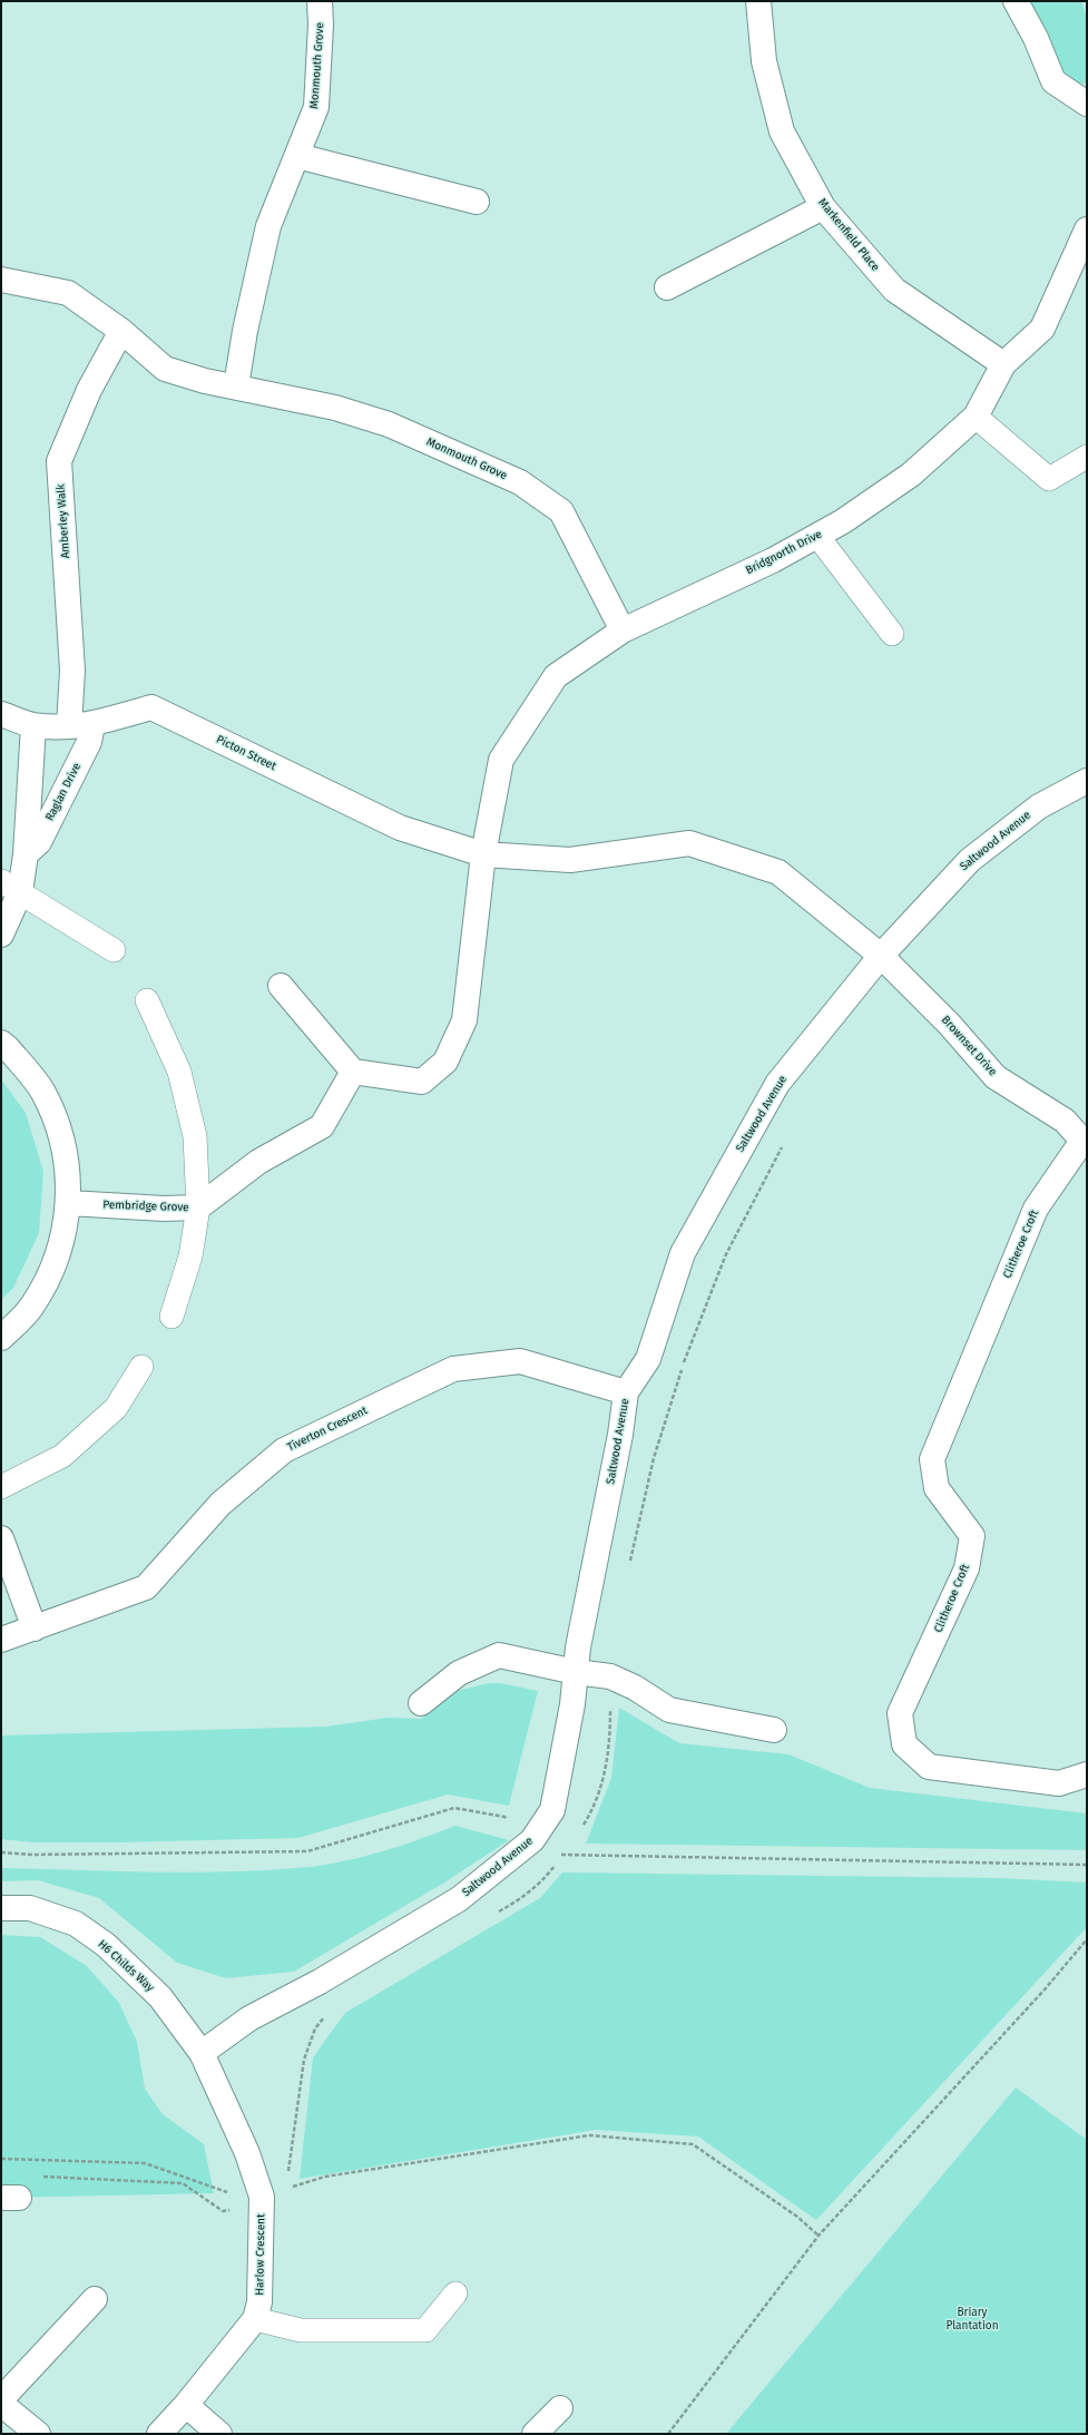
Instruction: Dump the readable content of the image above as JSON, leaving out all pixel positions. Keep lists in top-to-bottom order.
{
  "streets": {
    "street": [
      "Monmouth Grove",
      "Markenfield Place",
      "Amberley Walk",
      "Bridgnorth Drive",
      "Picton Street",
      "Raglan Drive",
      "Saltwood Avenue",
      "Brownset Drive",
      "Pembridge Grove",
      "Clitheroe Croft",
      "Tiverton Crescent",
      "H6 Childs Way",
      "Harlow Crescent"
    ]
  },
  "crossings": [
    ["Monmouth Grove", "Amberley Walk"],
    ["Monmouth Grove", "Bridgnorth Drive"],
    ["Markenfield Place", "Bridgnorth Drive"],
    ["Amberley Walk", "Picton Street"],
    ["Amberley Walk", "Raglan Drive"],
    ["Bridgnorth Drive", "Picton Street"],
    ["Bridgnorth Drive", "Pembridge Grove"],
    ["Picton Street", "Raglan Drive"],
    ["Picton Street", "Saltwood Avenue"],
    ["Picton Street", "Brownset Drive"],
    ["Saltwood Avenue", "Brownset Drive"],
    ["Saltwood Avenue", "Tiverton Crescent"],
    ["Saltwood Avenue", "H6 Childs Way"],
    ["Saltwood Avenue", "Harlow Crescent"],
    ["Brownset Drive", "Clitheroe Croft"],
    ["H6 Childs Way", "Harlow Crescent"]
  ],
  "parks": ["Briary Plantation"]
}
